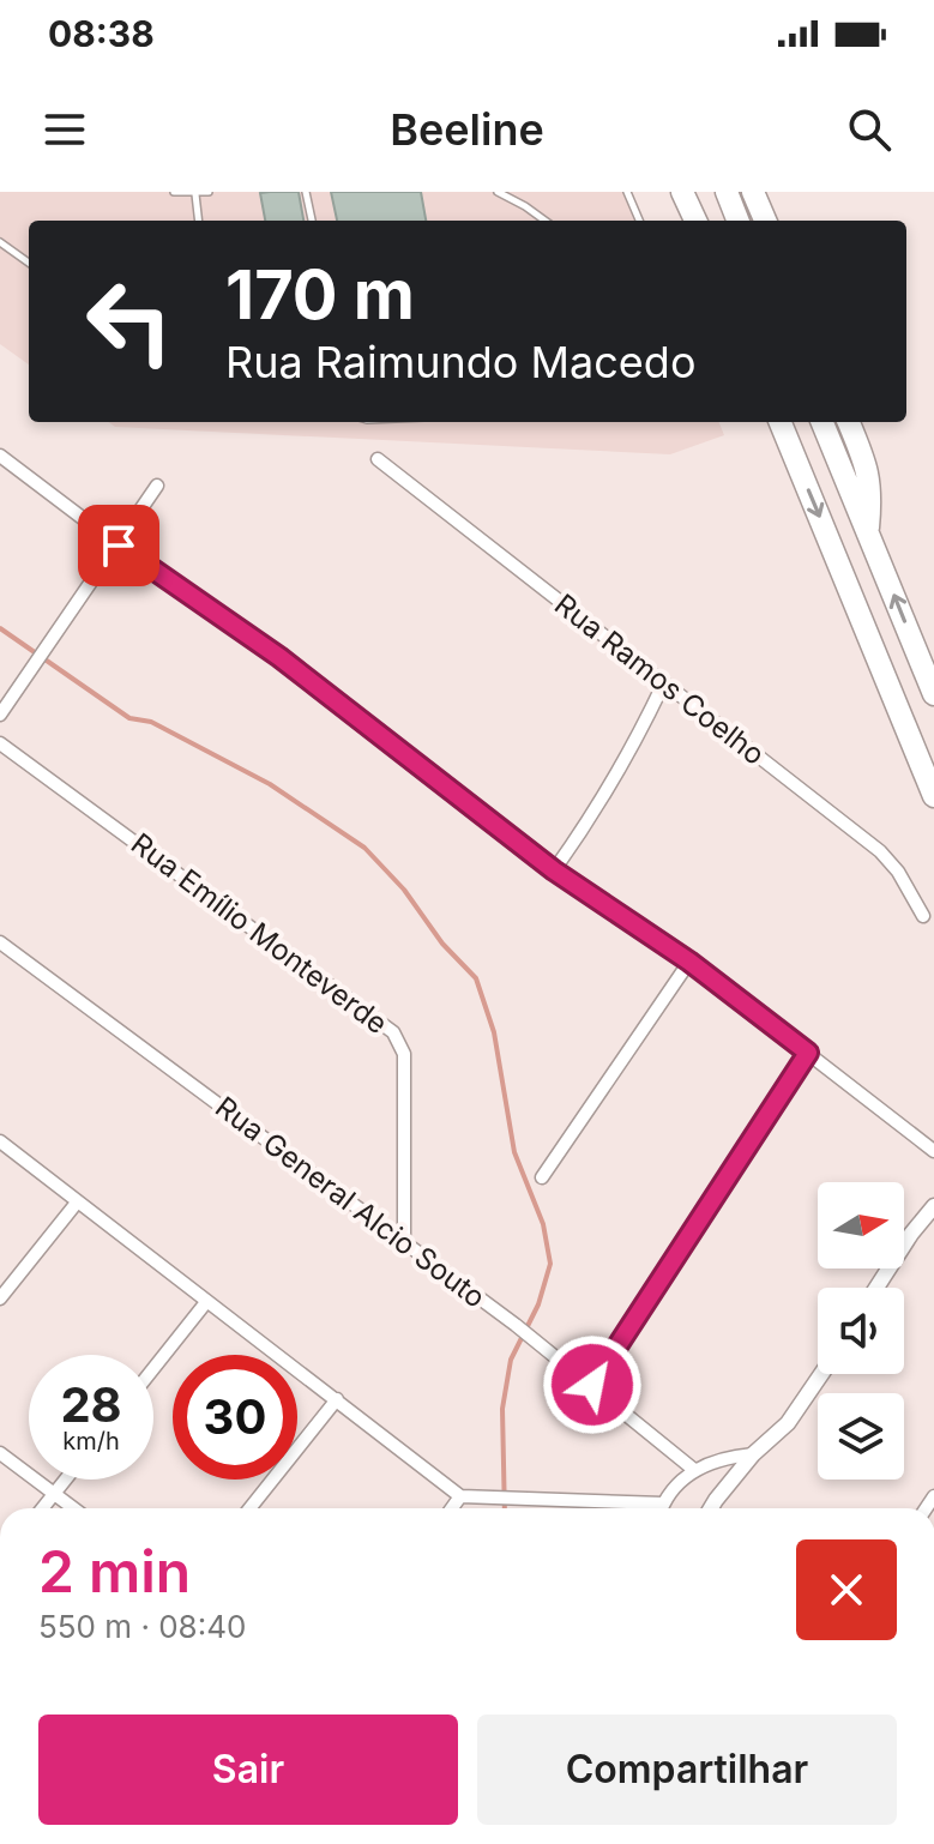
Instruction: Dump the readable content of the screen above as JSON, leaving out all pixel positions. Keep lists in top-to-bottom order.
{
  "streets": {
    "street": ["Rua Ramos Coelho", "Rua Emílio Monteverde", "Rua General Alcio Souto"]
  },
  "crossings": [
    ["Rua Emílio Monteverde", "Rua General Alcio Souto"]
  ],
  "north": "right",
  "page": {
    "status": "08:38",
    "header": "Beeline",
    "turn": ["170 m", "Rua Raimundo Macedo"],
    "speed": "28 km/h",
    "limit": "30",
    "heading": ["2 min", "550 m · 08:40"],
    "buttons": ["Sair", "Compartilhar"]
  }
}
